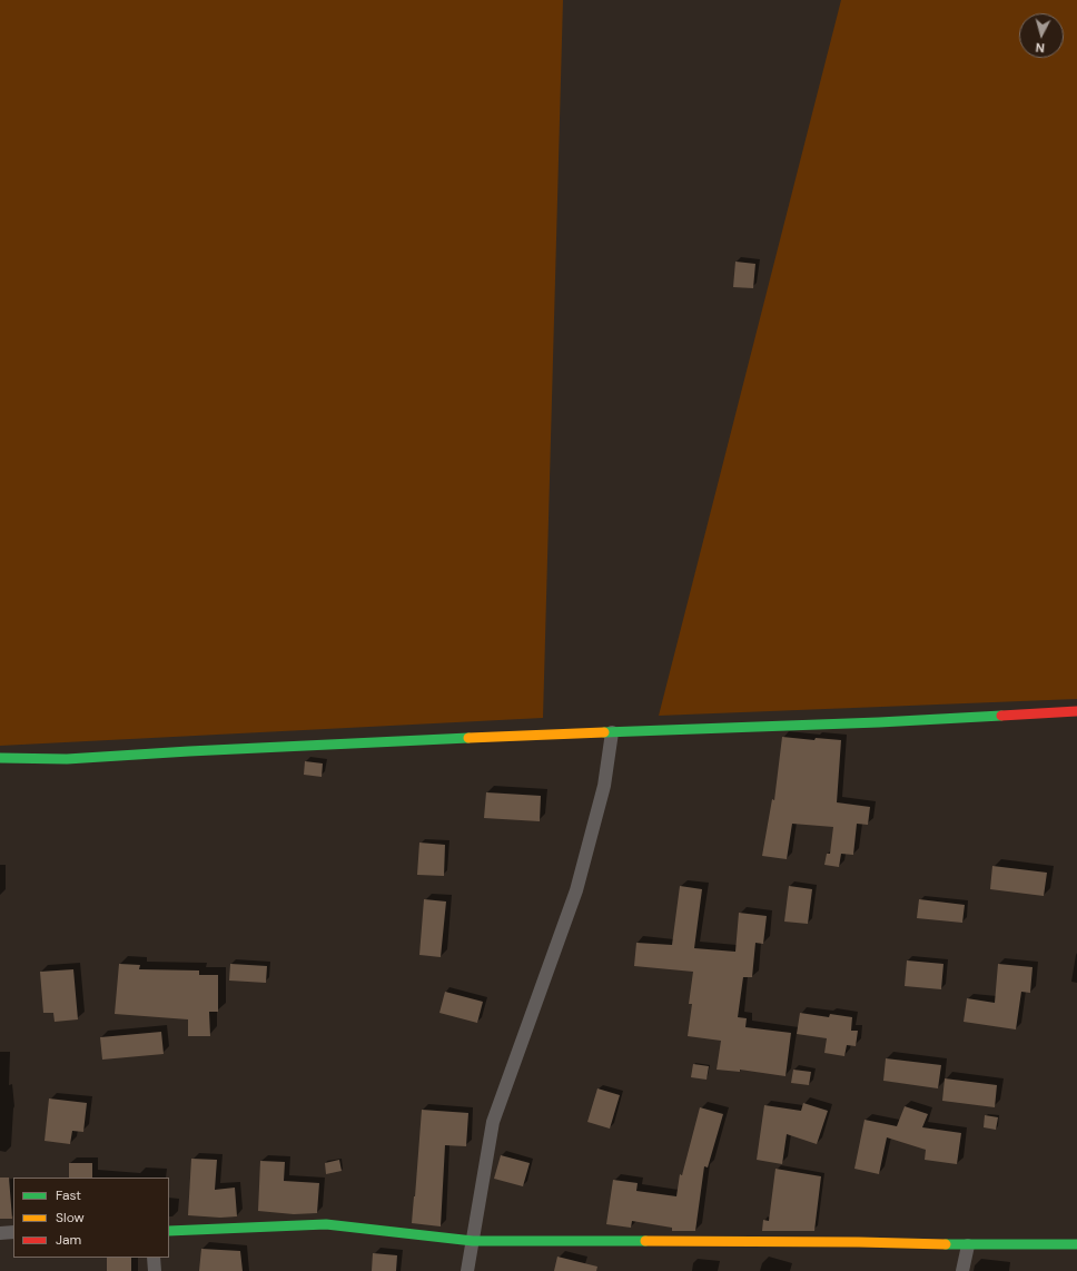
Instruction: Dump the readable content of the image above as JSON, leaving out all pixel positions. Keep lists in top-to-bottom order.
{
  "legend": ["Fast", "Slow", "Jam"],
  "north": "bottom"
}
